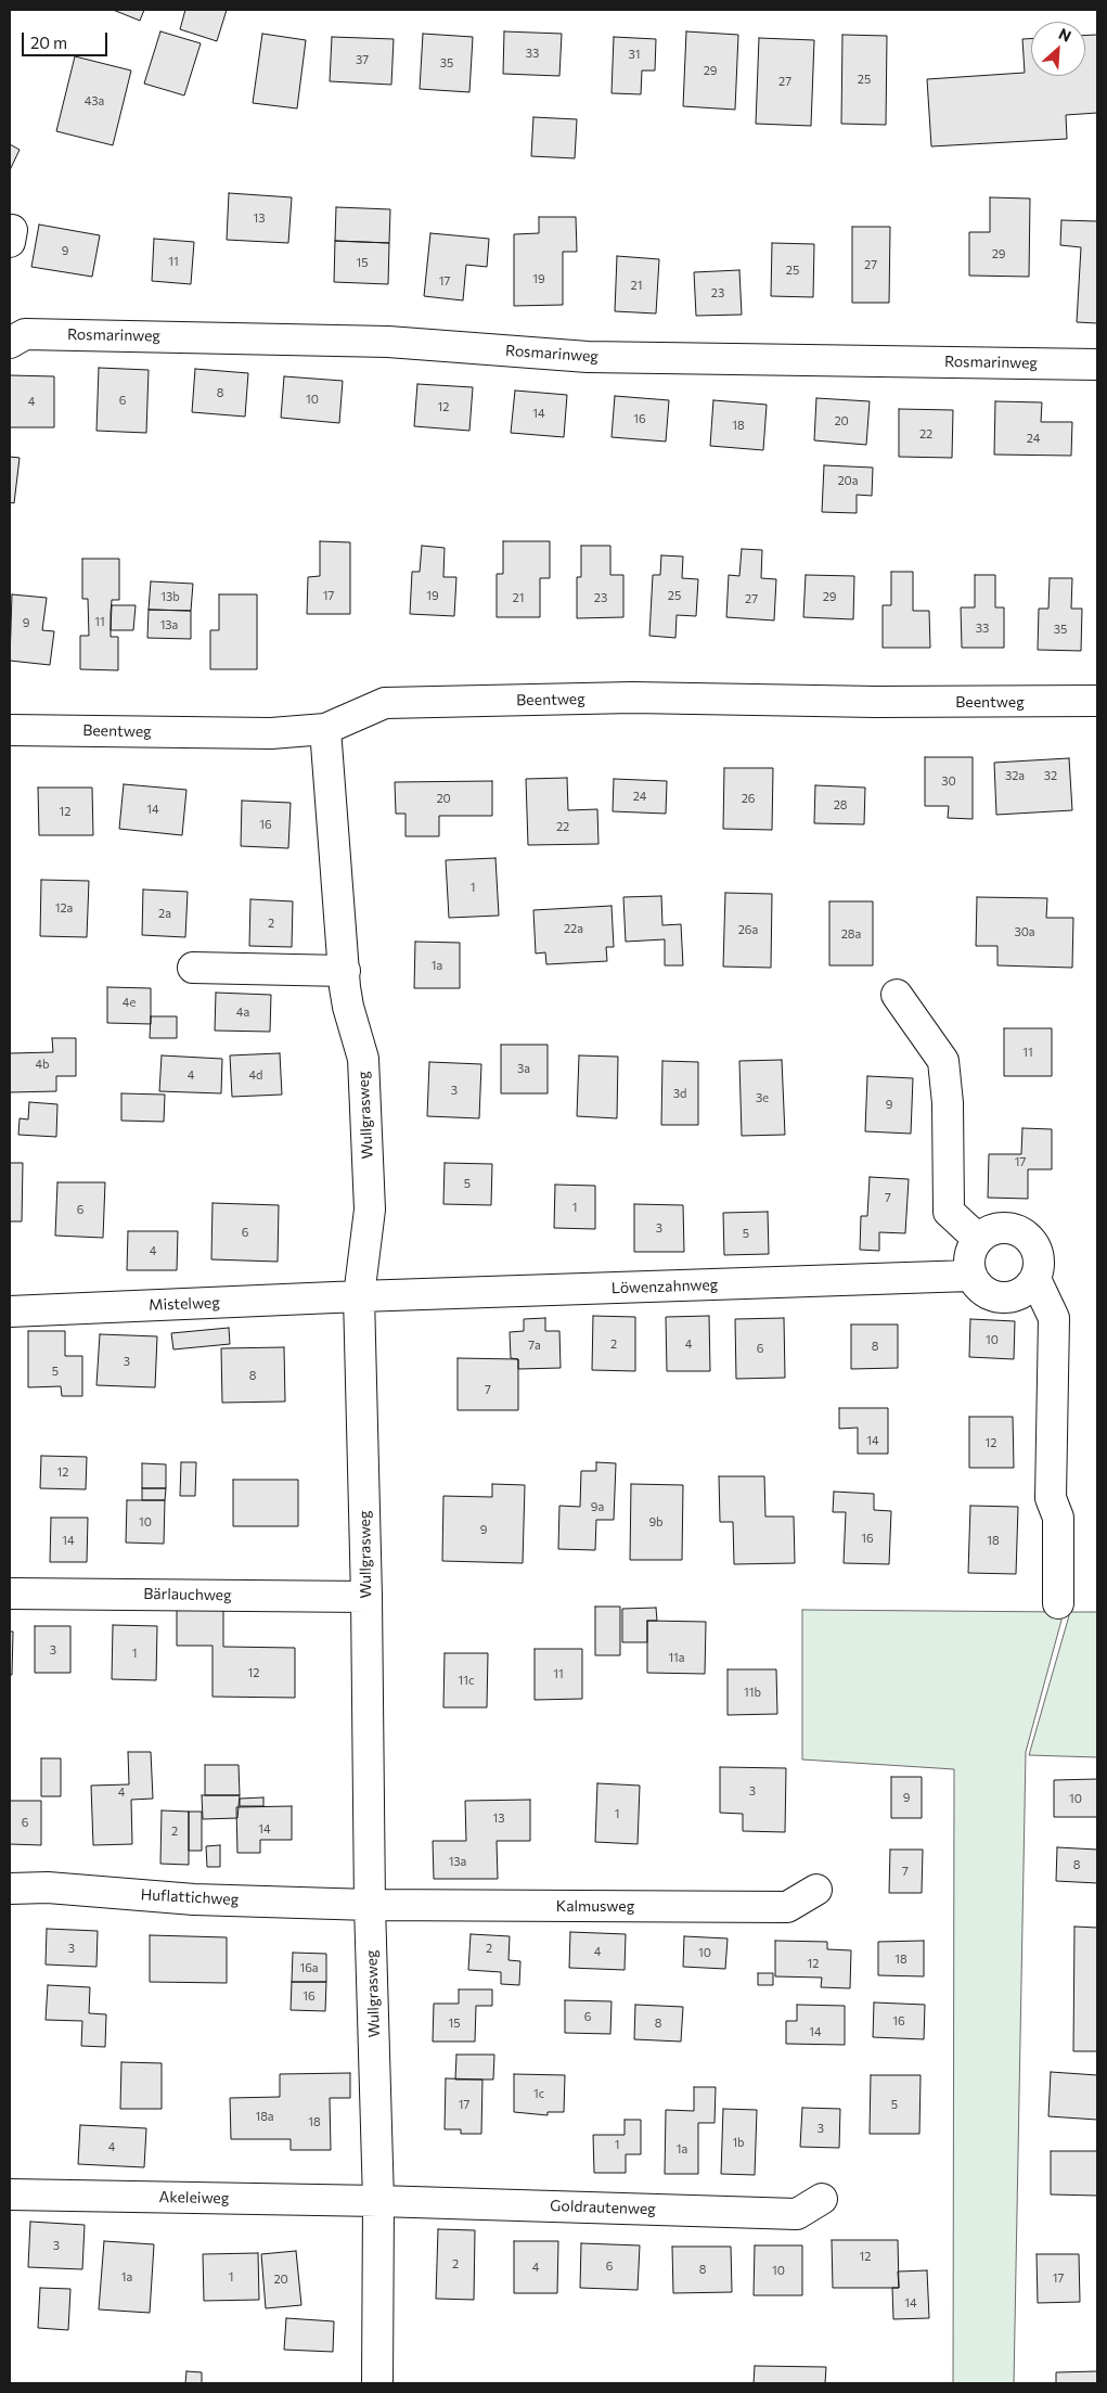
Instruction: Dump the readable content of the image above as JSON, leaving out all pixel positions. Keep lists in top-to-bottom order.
{
  "streets": {
    "street": [
      "Rosmarinweg",
      "Beentweg",
      "Wullgrasweg",
      "Löwenzahnweg",
      "Mistelweg",
      "Bärlauchweg",
      "Huflattichweg",
      "Kalmusweg",
      "Akeleiweg",
      "Goldrautenweg"
    ]
  },
  "crossings": [
    ["Beentweg", "Wullgrasweg"],
    ["Wullgrasweg", "Löwenzahnweg"],
    ["Wullgrasweg", "Mistelweg"],
    ["Wullgrasweg", "Bärlauchweg"],
    ["Wullgrasweg", "Huflattichweg"],
    ["Wullgrasweg", "Kalmusweg"],
    ["Wullgrasweg", "Akeleiweg"],
    ["Wullgrasweg", "Goldrautenweg"],
    ["Löwenzahnweg", "Mistelweg"],
    ["Huflattichweg", "Kalmusweg"],
    ["Akeleiweg", "Goldrautenweg"]
  ],
  "house_numbers": [
    "33",
    "31",
    "37",
    "35",
    "29",
    "25",
    "27",
    "43a",
    "13",
    "9",
    "29",
    "11",
    "15",
    "27",
    "25",
    "19",
    "17",
    "21",
    "23",
    "8",
    "10",
    "6",
    "4",
    "12",
    "14",
    "16",
    "20",
    "18",
    "22",
    "24",
    "20a",
    "17",
    "19",
    "25",
    "13b",
    "29",
    "21",
    "23",
    "27",
    "11",
    "9",
    "13a",
    "33",
    "35",
    "32a",
    "32",
    "30",
    "24",
    "20",
    "26",
    "28",
    "14",
    "12",
    "16",
    "22",
    "1",
    "12a",
    "2a",
    "2",
    "22a",
    "26a",
    "30a",
    "28a",
    "1a",
    "4e",
    "4a",
    "11",
    "4b",
    "3a",
    "4",
    "4d",
    "3",
    "3d",
    "3e",
    "9",
    "17",
    "5",
    "7",
    "1",
    "6",
    "3",
    "6",
    "5",
    "4",
    "10",
    "2",
    "4",
    "7a",
    "8",
    "6",
    "3",
    "5",
    "8",
    "7",
    "14",
    "12",
    "12",
    "9a",
    "10",
    "9b",
    "9",
    "16",
    "14",
    "18",
    "3",
    "1",
    "11a",
    "12",
    "11",
    "11c",
    "11b",
    "3",
    "4",
    "9",
    "10",
    "1",
    "13",
    "6",
    "14",
    "2",
    "13a",
    "8",
    "7",
    "3",
    "2",
    "4",
    "10",
    "18",
    "12",
    "16a",
    "16",
    "6",
    "16",
    "15",
    "8",
    "14",
    "1c",
    "17",
    "5",
    "18a",
    "18",
    "3",
    "1b",
    "1",
    "4",
    "1a",
    "3",
    "12",
    "2",
    "6",
    "4",
    "8",
    "10",
    "1a",
    "1",
    "17",
    "20",
    "14"
  ],
  "scale_bar": "20 m",
  "north": "top right"
}
